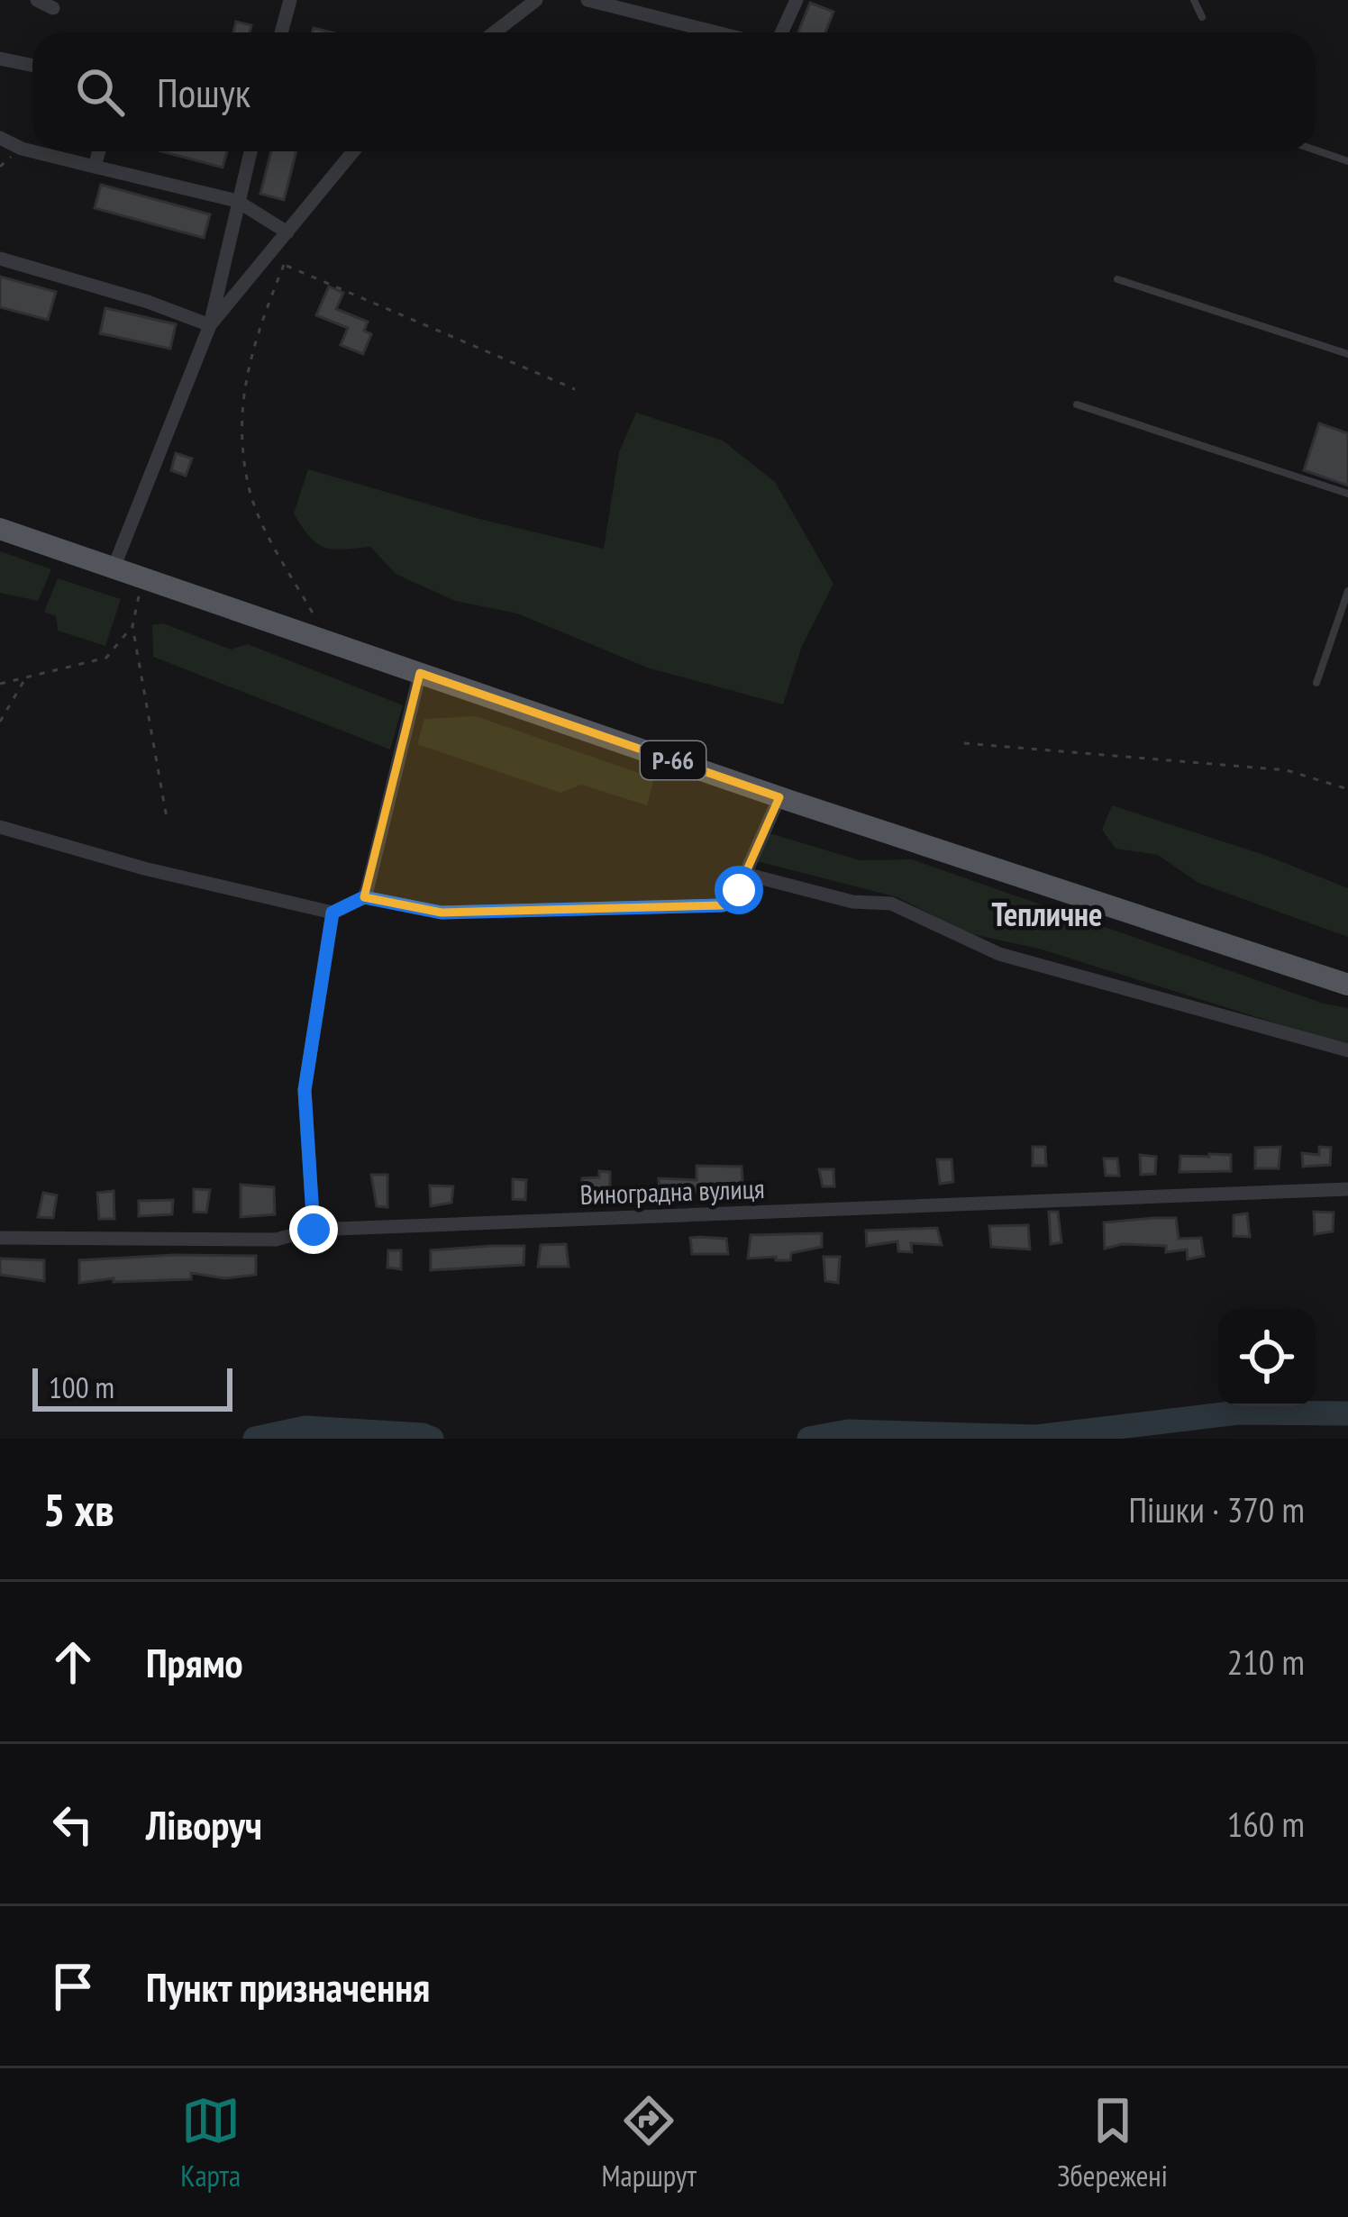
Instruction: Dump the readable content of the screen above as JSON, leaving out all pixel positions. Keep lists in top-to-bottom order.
{
  "streets": {
    "main road": ["Р-66"],
    "street": ["Виноградна вулиця"]
  },
  "districts": ["Тепличне"],
  "scale_bar": "100 m",
  "page": {
    "search": "Пошук",
    "scale": "100 m",
    "heading": ["5 хв", "Пішки · 370 m"],
    "list": [
      ["Прямо", "210 m"],
      ["Ліворуч", "160 m"],
      "Пункт призначення"
    ],
    "nav": ["Карта", "Маршрут", "Збережені"]
  }
}
